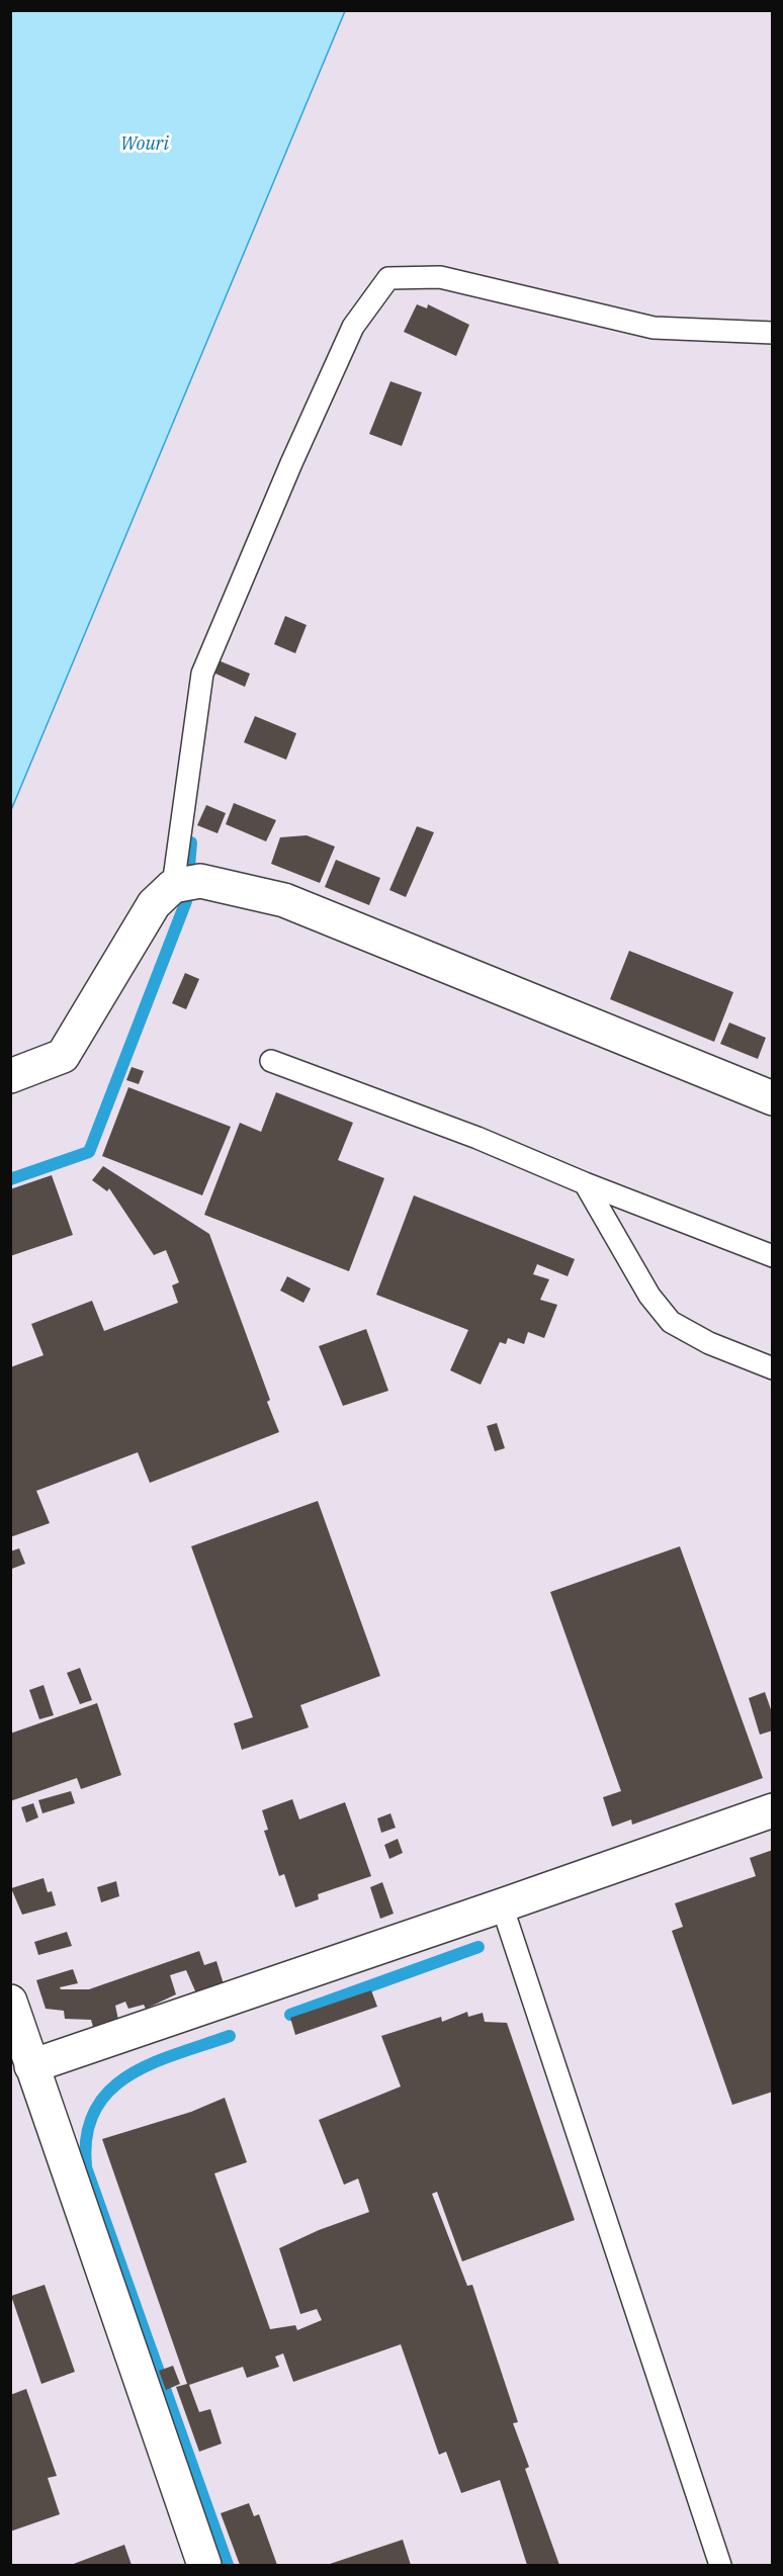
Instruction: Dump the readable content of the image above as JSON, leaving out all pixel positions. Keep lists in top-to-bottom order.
{
  "water": ["Wouri"]
}
